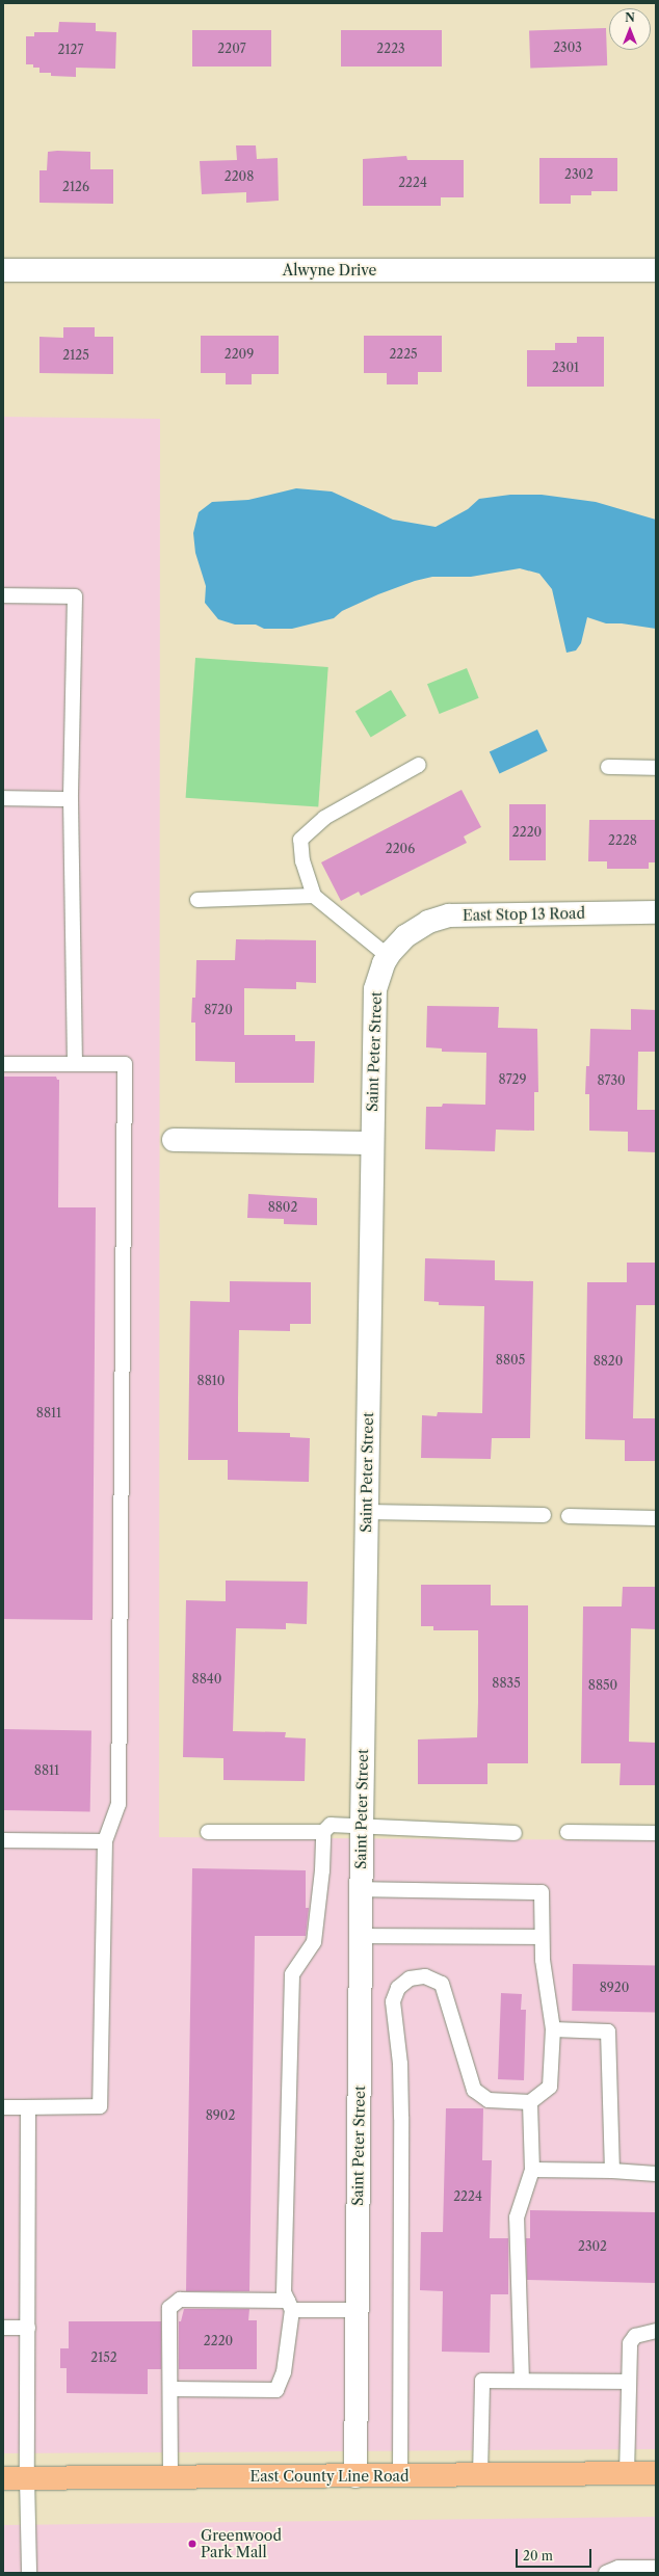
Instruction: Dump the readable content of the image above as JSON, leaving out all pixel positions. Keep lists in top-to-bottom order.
{
  "streets": {
    "main road": ["East County Line Road"],
    "street": ["Alwyne Drive", "East Stop 13 Road", "Saint Peter Street"]
  },
  "crossings": [
    ["East Stop 13 Road", "Saint Peter Street"],
    ["Saint Peter Street", "East County Line Road"]
  ],
  "places": ["Greenwood Park Mall"],
  "house_numbers": [
    "2303",
    "2207",
    "2223",
    "2127",
    "2302",
    "2208",
    "2224",
    "2126",
    "2209",
    "2225",
    "2125",
    "2301",
    "2220",
    "2228",
    "2206",
    "8720",
    "8729",
    "8730",
    "8802",
    "8805",
    "8820",
    "8810",
    "8811",
    "8840",
    "8835",
    "8850",
    "8811",
    "8920",
    "8902",
    "2224",
    "2302",
    "2220",
    "2152"
  ],
  "scale_bar": "20 m",
  "north": "top"
}
